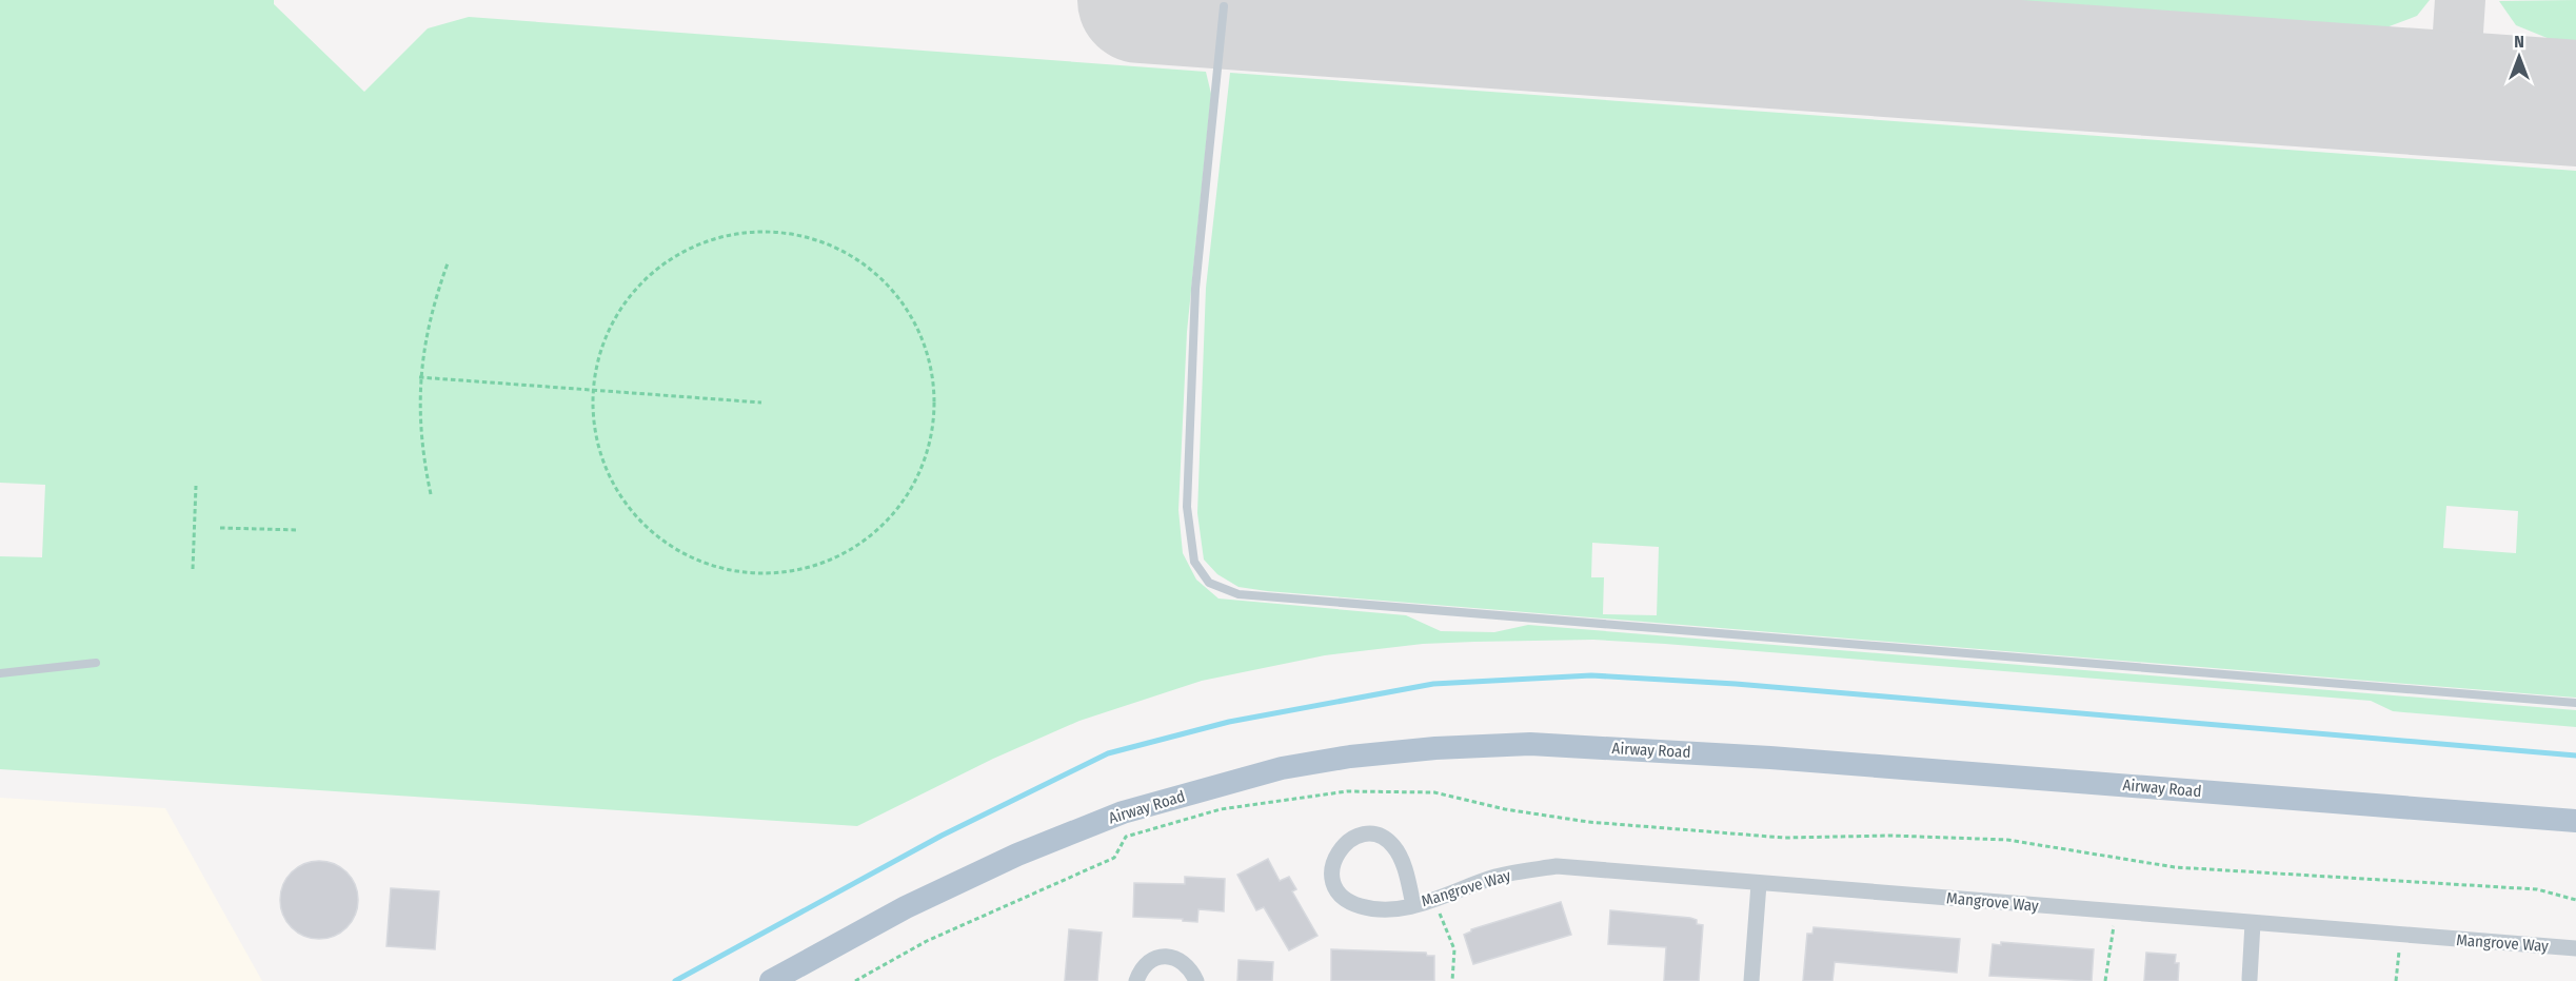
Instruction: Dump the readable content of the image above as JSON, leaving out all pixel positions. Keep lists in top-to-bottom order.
{
  "streets": {
    "main road": ["Airway Road"],
    "street": ["Mangrove Way"]
  },
  "north": "top"
}
